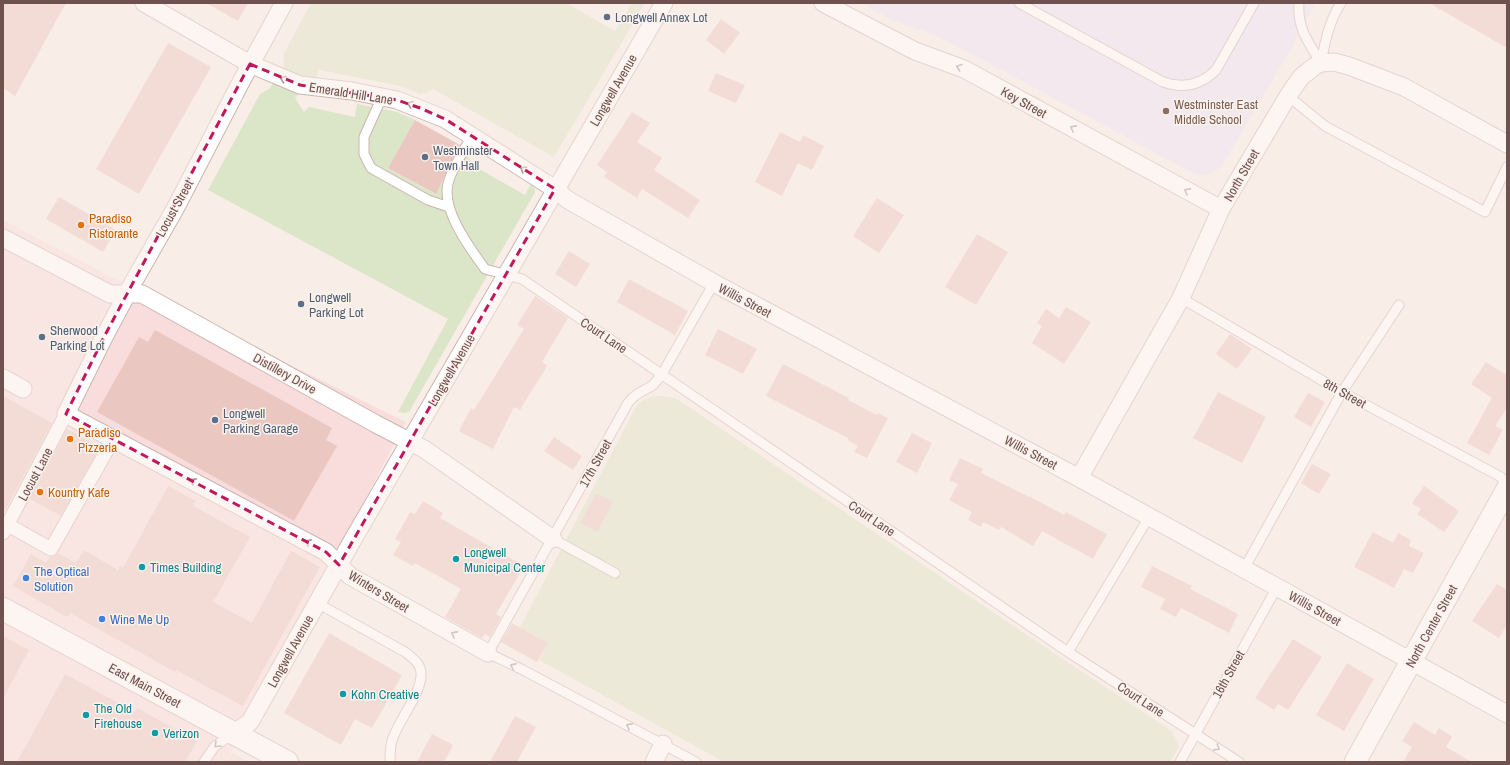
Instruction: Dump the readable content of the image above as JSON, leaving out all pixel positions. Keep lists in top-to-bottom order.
{
  "streets": {
    "main road": ["East Main Street"],
    "street": [
      "Longwell Avenue",
      "Emerald Hill Lane",
      "Key Street",
      "North Street",
      "Locust Street",
      "Willis Street",
      "Distillery Drive",
      "Locust Lane",
      "Winters Street",
      "North Center Street"
    ],
    "lane": [
      "Court Lane",
      "8th Street",
      "17th Street",
      "16th Street"
    ]
  },
  "crossings": [
    ["Longwell Avenue", "Emerald Hill Lane"],
    ["Longwell Avenue", "Willis Street"],
    ["Longwell Avenue", "Court Lane"],
    ["Longwell Avenue", "Distillery Drive"],
    ["Longwell Avenue", "Winters Street"],
    ["Longwell Avenue", "East Main Street"],
    ["Emerald Hill Lane", "Locust Street"],
    ["Emerald Hill Lane", "Willis Street"],
    ["Key Street", "North Street"],
    ["North Street", "Willis Street"],
    ["North Street", "8th Street"],
    ["Locust Street", "Distillery Drive"],
    ["Locust Street", "Locust Lane"],
    ["Locust Street", "Winters Street"],
    ["Willis Street", "17th Street"],
    ["Willis Street", "North Center Street"],
    ["Willis Street", "16th Street"],
    ["Court Lane", "17th Street"],
    ["Court Lane", "16th Street"],
    ["Distillery Drive", "17th Street"],
    ["8th Street", "North Center Street"],
    ["17th Street", "Winters Street"],
    ["Locust Lane", "Winters Street"]
  ],
  "one_way": ["Emerald Hill Lane", "Key Street", "Winters Street"],
  "places": [
    "Longwell Annex Lot",
    "Westminster East Middle School",
    "Westminster Town Hall",
    "Paradiso Ristorante",
    "Longwell Parking Lot",
    "Sherwood Parking Lot",
    "Longwell Parking Garage",
    "Paradiso Pizzeria",
    "Kountry Kafe",
    "Longwell Municipal Center",
    "Times Building",
    "The Optical Solution",
    "Wine Me Up",
    "Kohn Creative",
    "The Old Firehouse",
    "Verizon"
  ]
}
